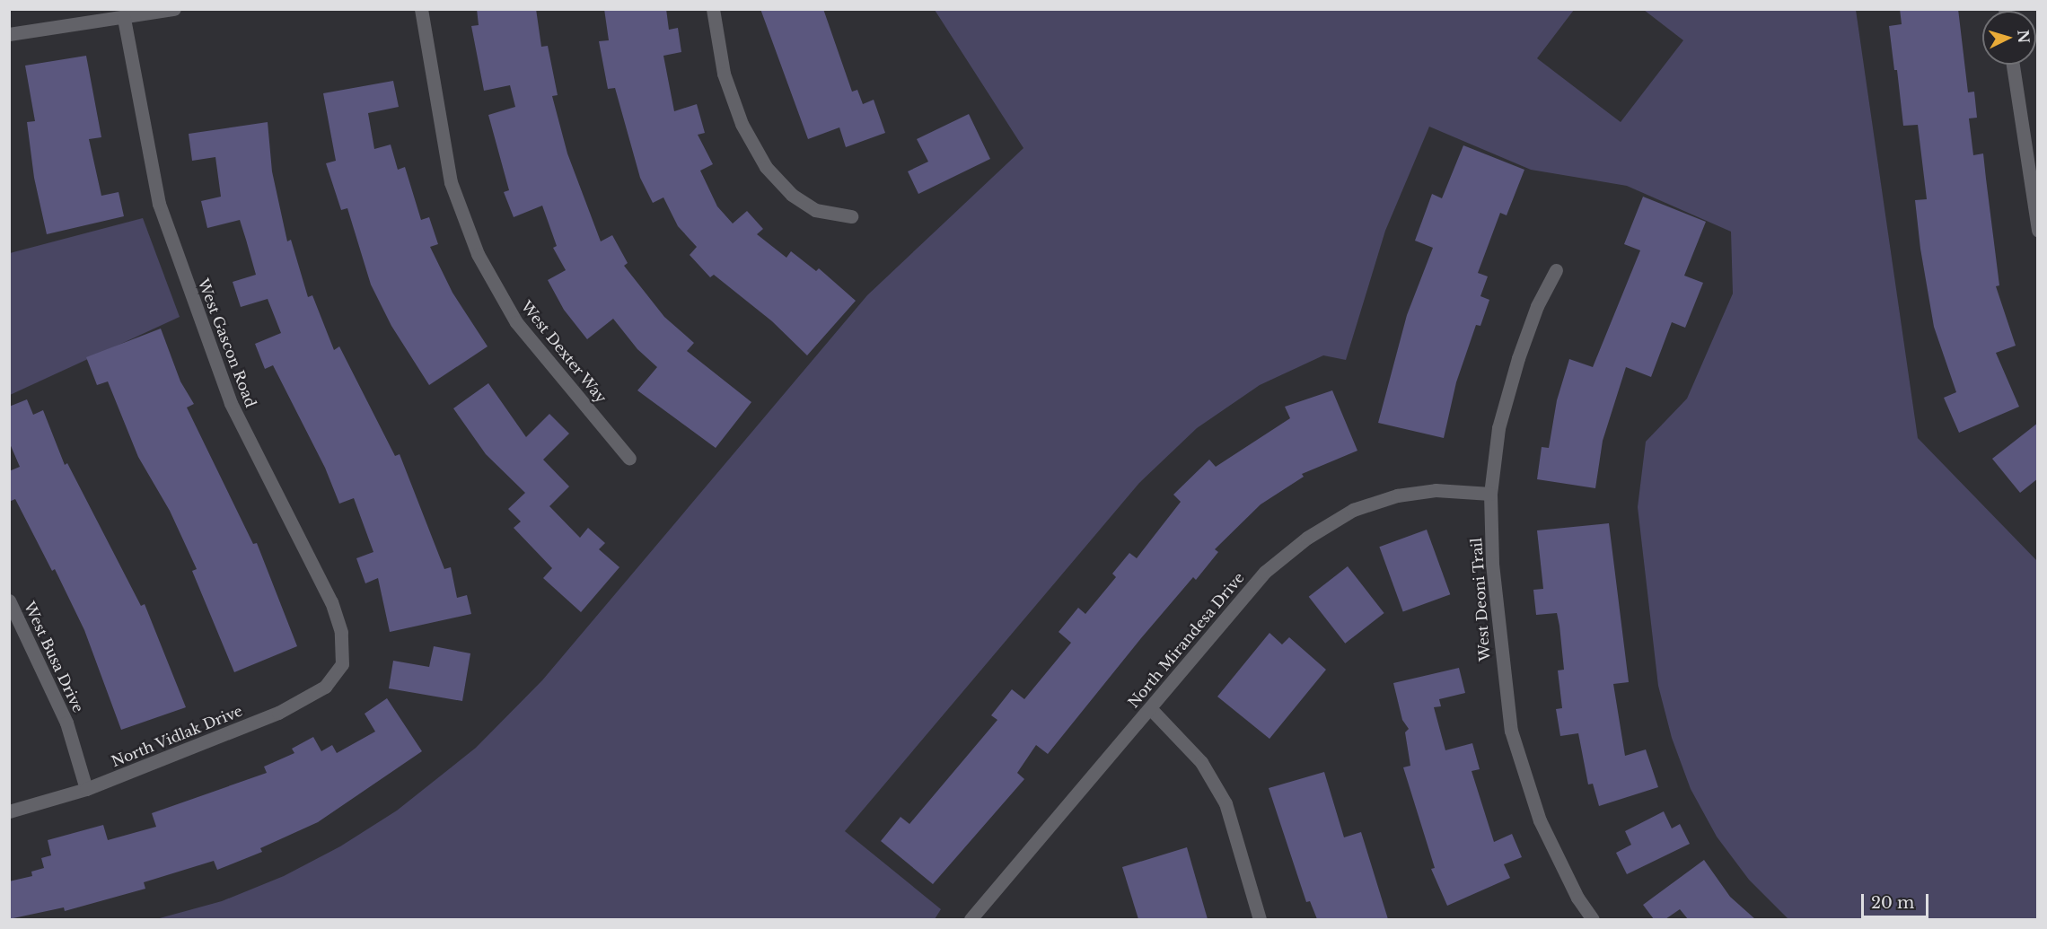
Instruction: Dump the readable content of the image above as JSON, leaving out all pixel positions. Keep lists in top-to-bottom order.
{
  "streets": {
    "street": [
      "West Gascon Road",
      "West Dexter Way",
      "West Deoni Trail",
      "North Mirandesa Drive",
      "West Busa Drive",
      "North Vidlak Drive"
    ]
  },
  "crossings": [
    ["West Gascon Road", "North Vidlak Drive"],
    ["West Deoni Trail", "North Mirandesa Drive"],
    ["West Busa Drive", "North Vidlak Drive"]
  ],
  "scale_bar": "20 m",
  "north": "right"
}
